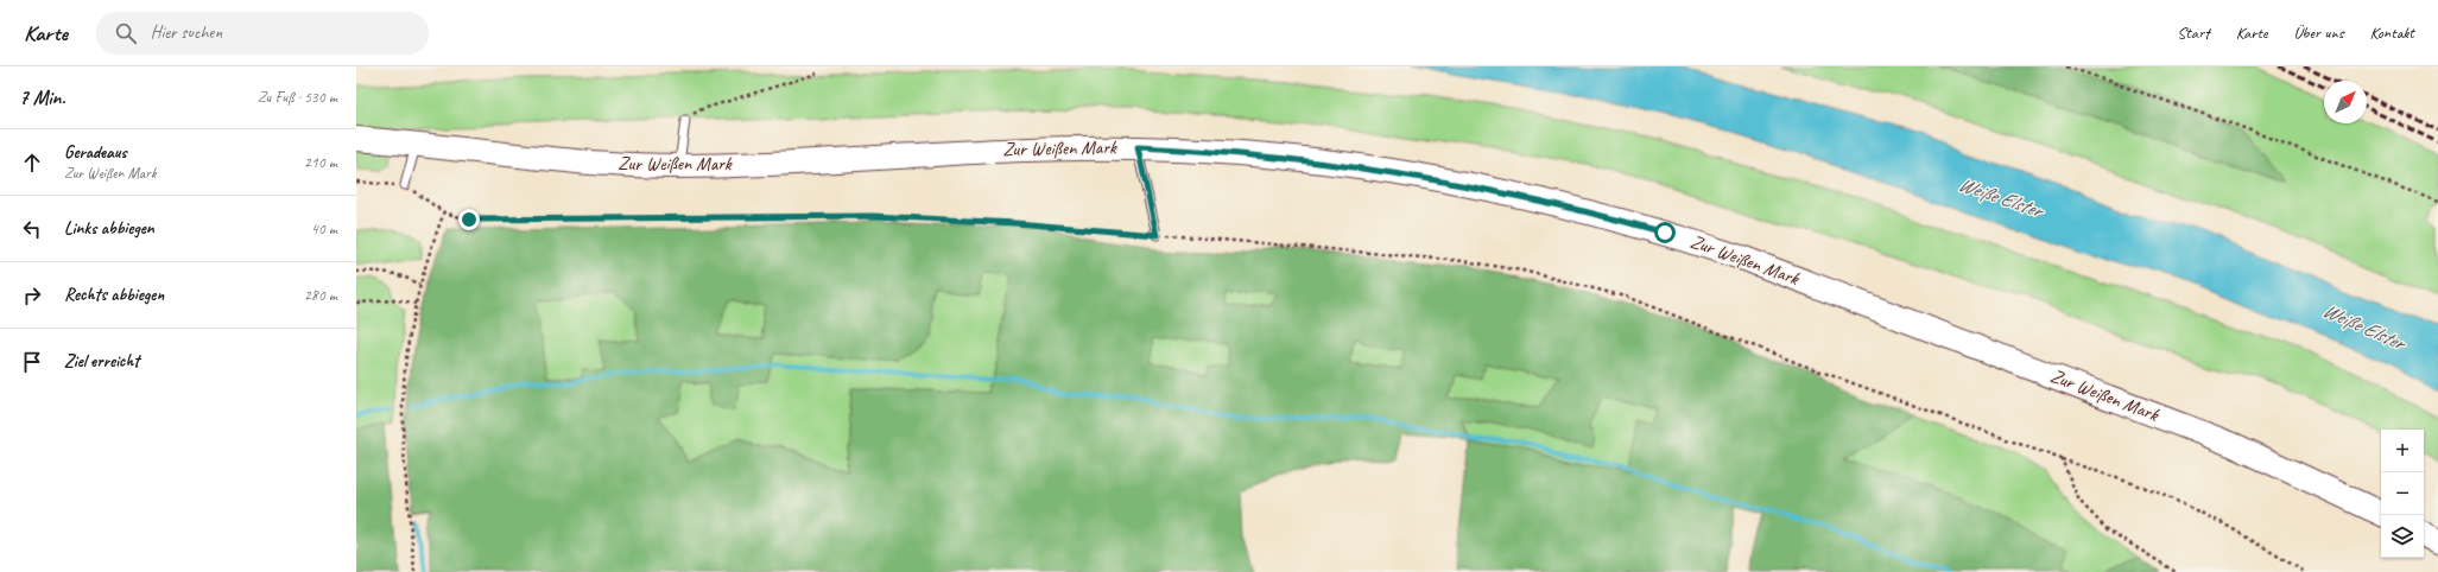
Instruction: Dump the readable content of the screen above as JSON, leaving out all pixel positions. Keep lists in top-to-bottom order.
{
  "streets": {
    "main road": ["Zur Weißen Mark"]
  },
  "water": ["Weiße Elster"],
  "north": "top right",
  "page": {
    "header": "Karte",
    "search": "Hier suchen",
    "nav": [
      "Start",
      "Karte",
      "Über uns",
      "Kontakt"
    ],
    "heading": ["7 Min.", "Zu Fuß · 530 m"],
    "list": [
      ["Geradeaus", "Zur Weißen Mark", "210 m"],
      ["Links abbiegen", "40 m"],
      ["Rechts abbiegen", "280 m"],
      "Ziel erreicht"
    ],
    "map_buttons": ["+", "−"]
  }
}
